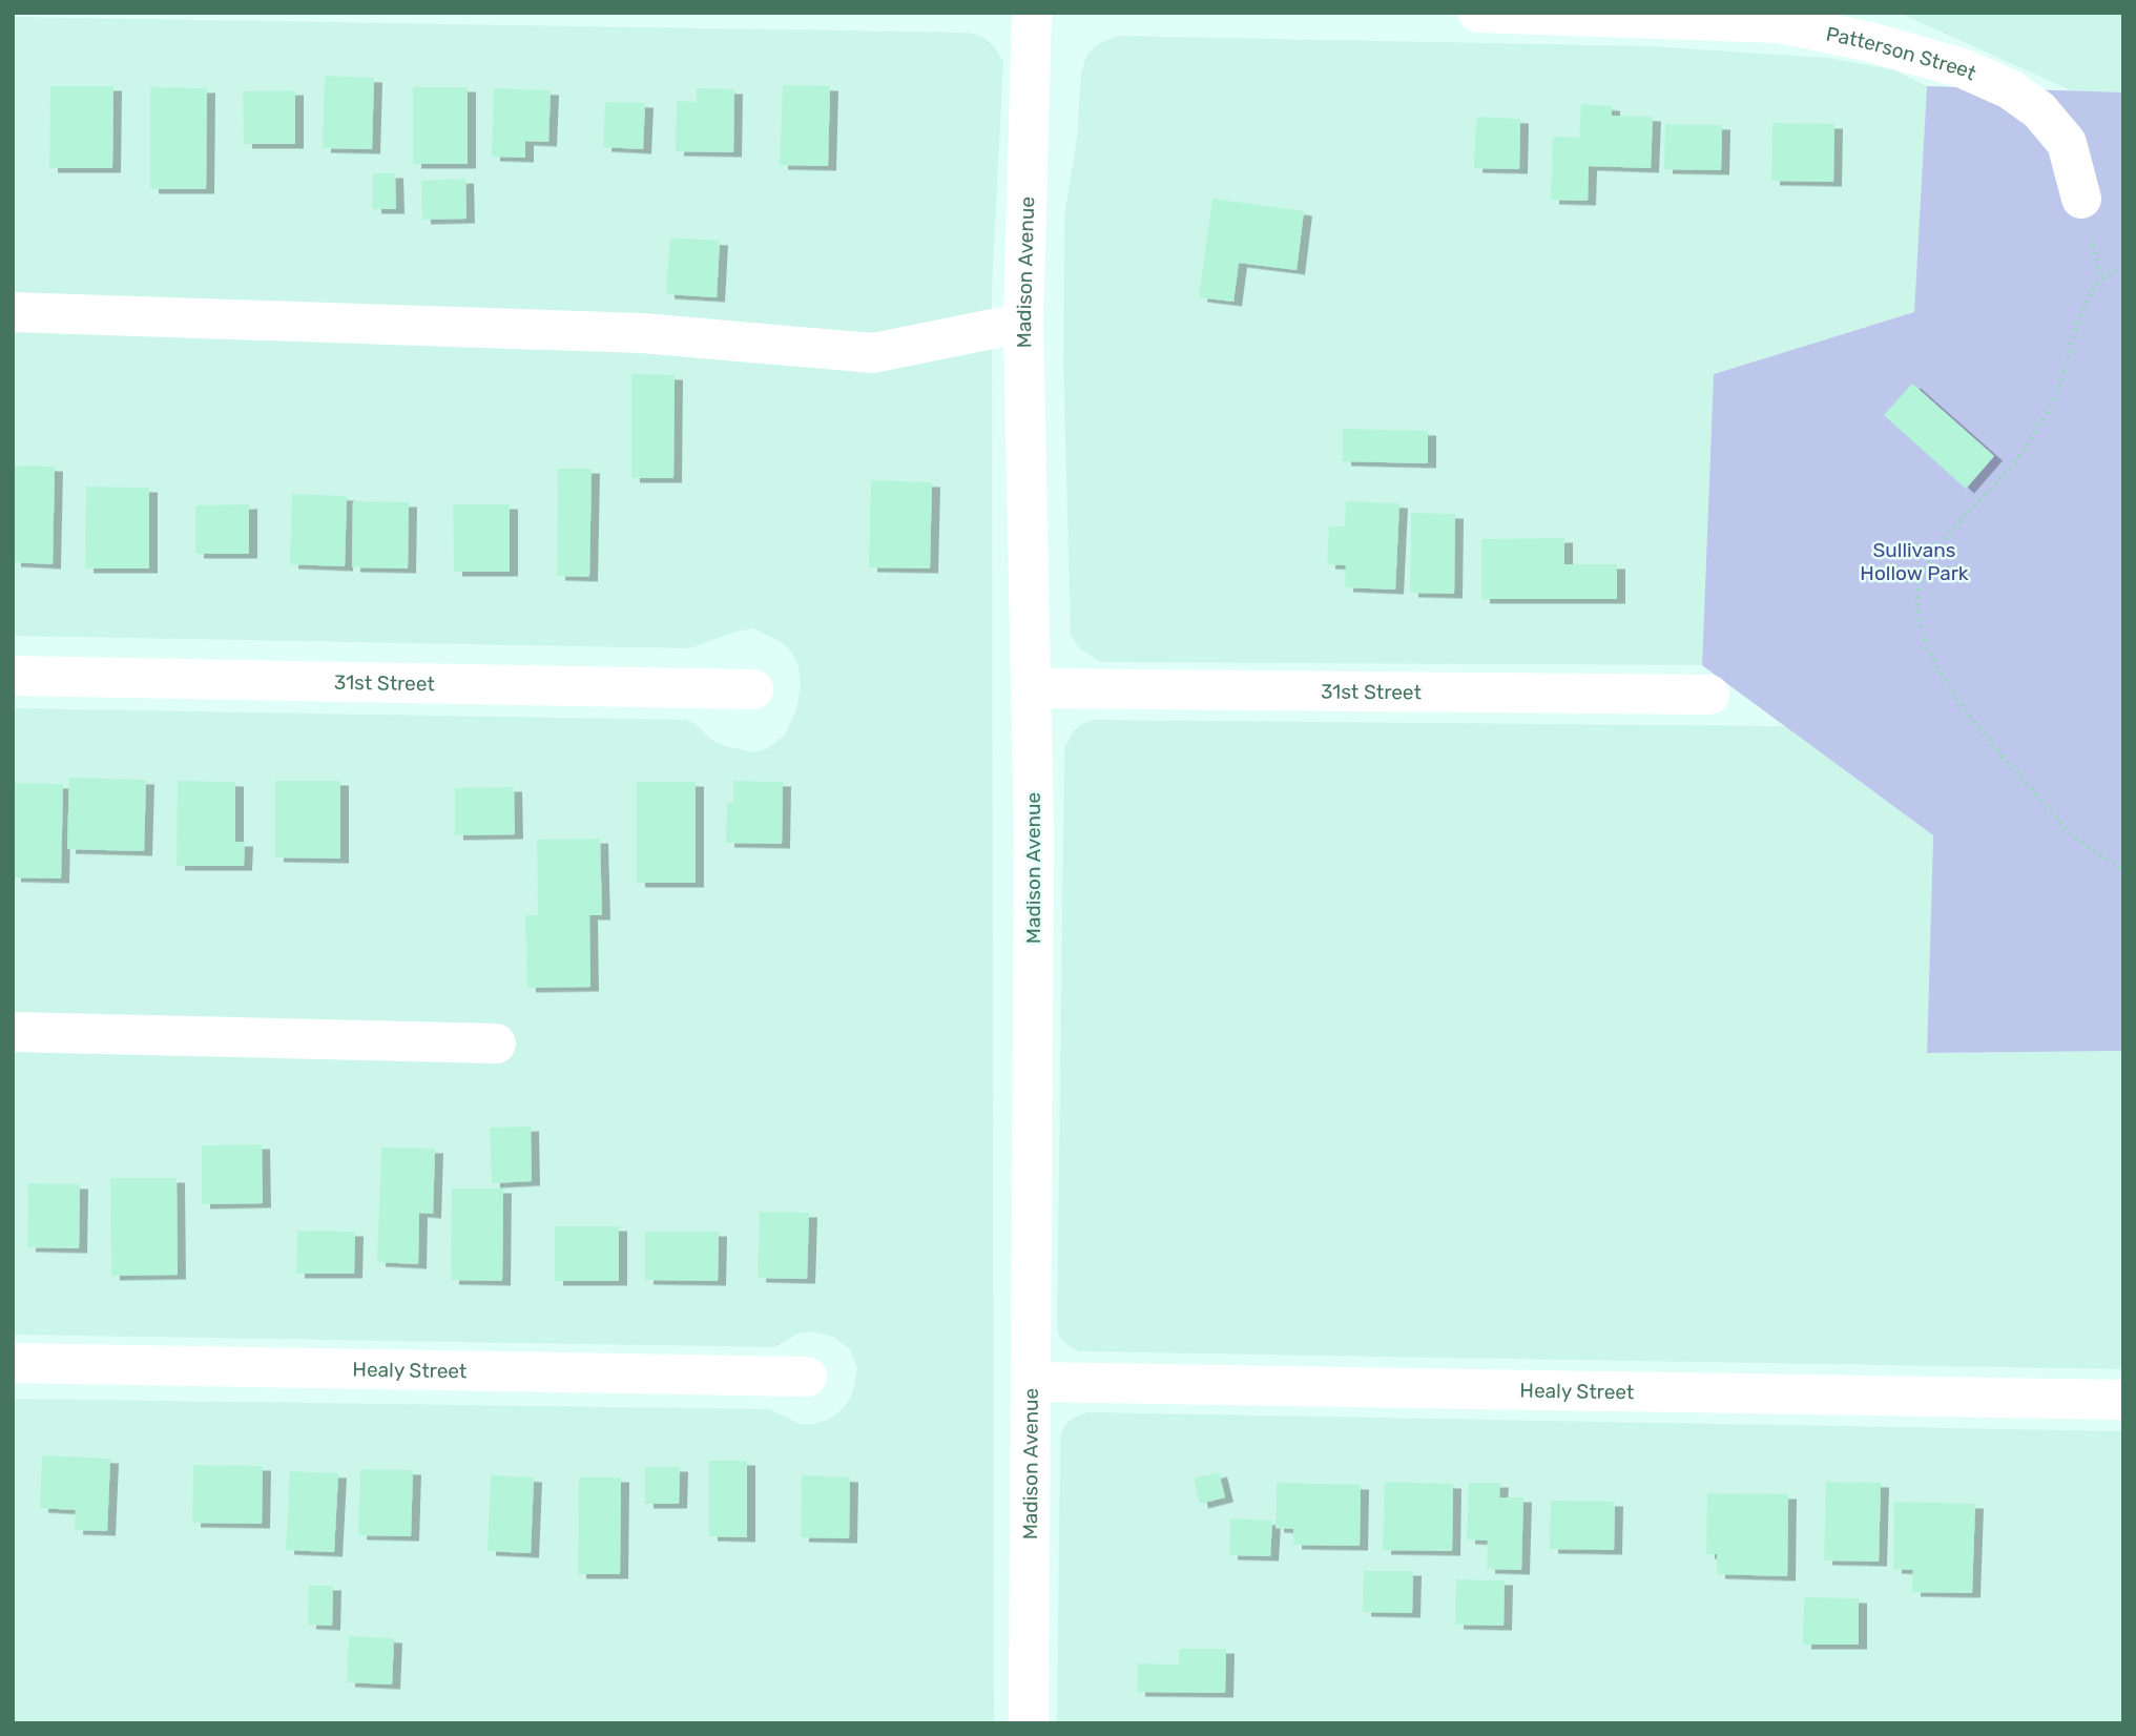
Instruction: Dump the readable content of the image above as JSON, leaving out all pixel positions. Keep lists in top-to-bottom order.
{
  "streets": {
    "street": [
      "Patterson Street",
      "Madison Avenue",
      "31st Street",
      "Healy Street"
    ]
  },
  "crossings": [
    ["Madison Avenue", "31st Street"],
    ["Madison Avenue", "Healy Street"]
  ],
  "parks": ["Sullivans Hollow Park"]
}
